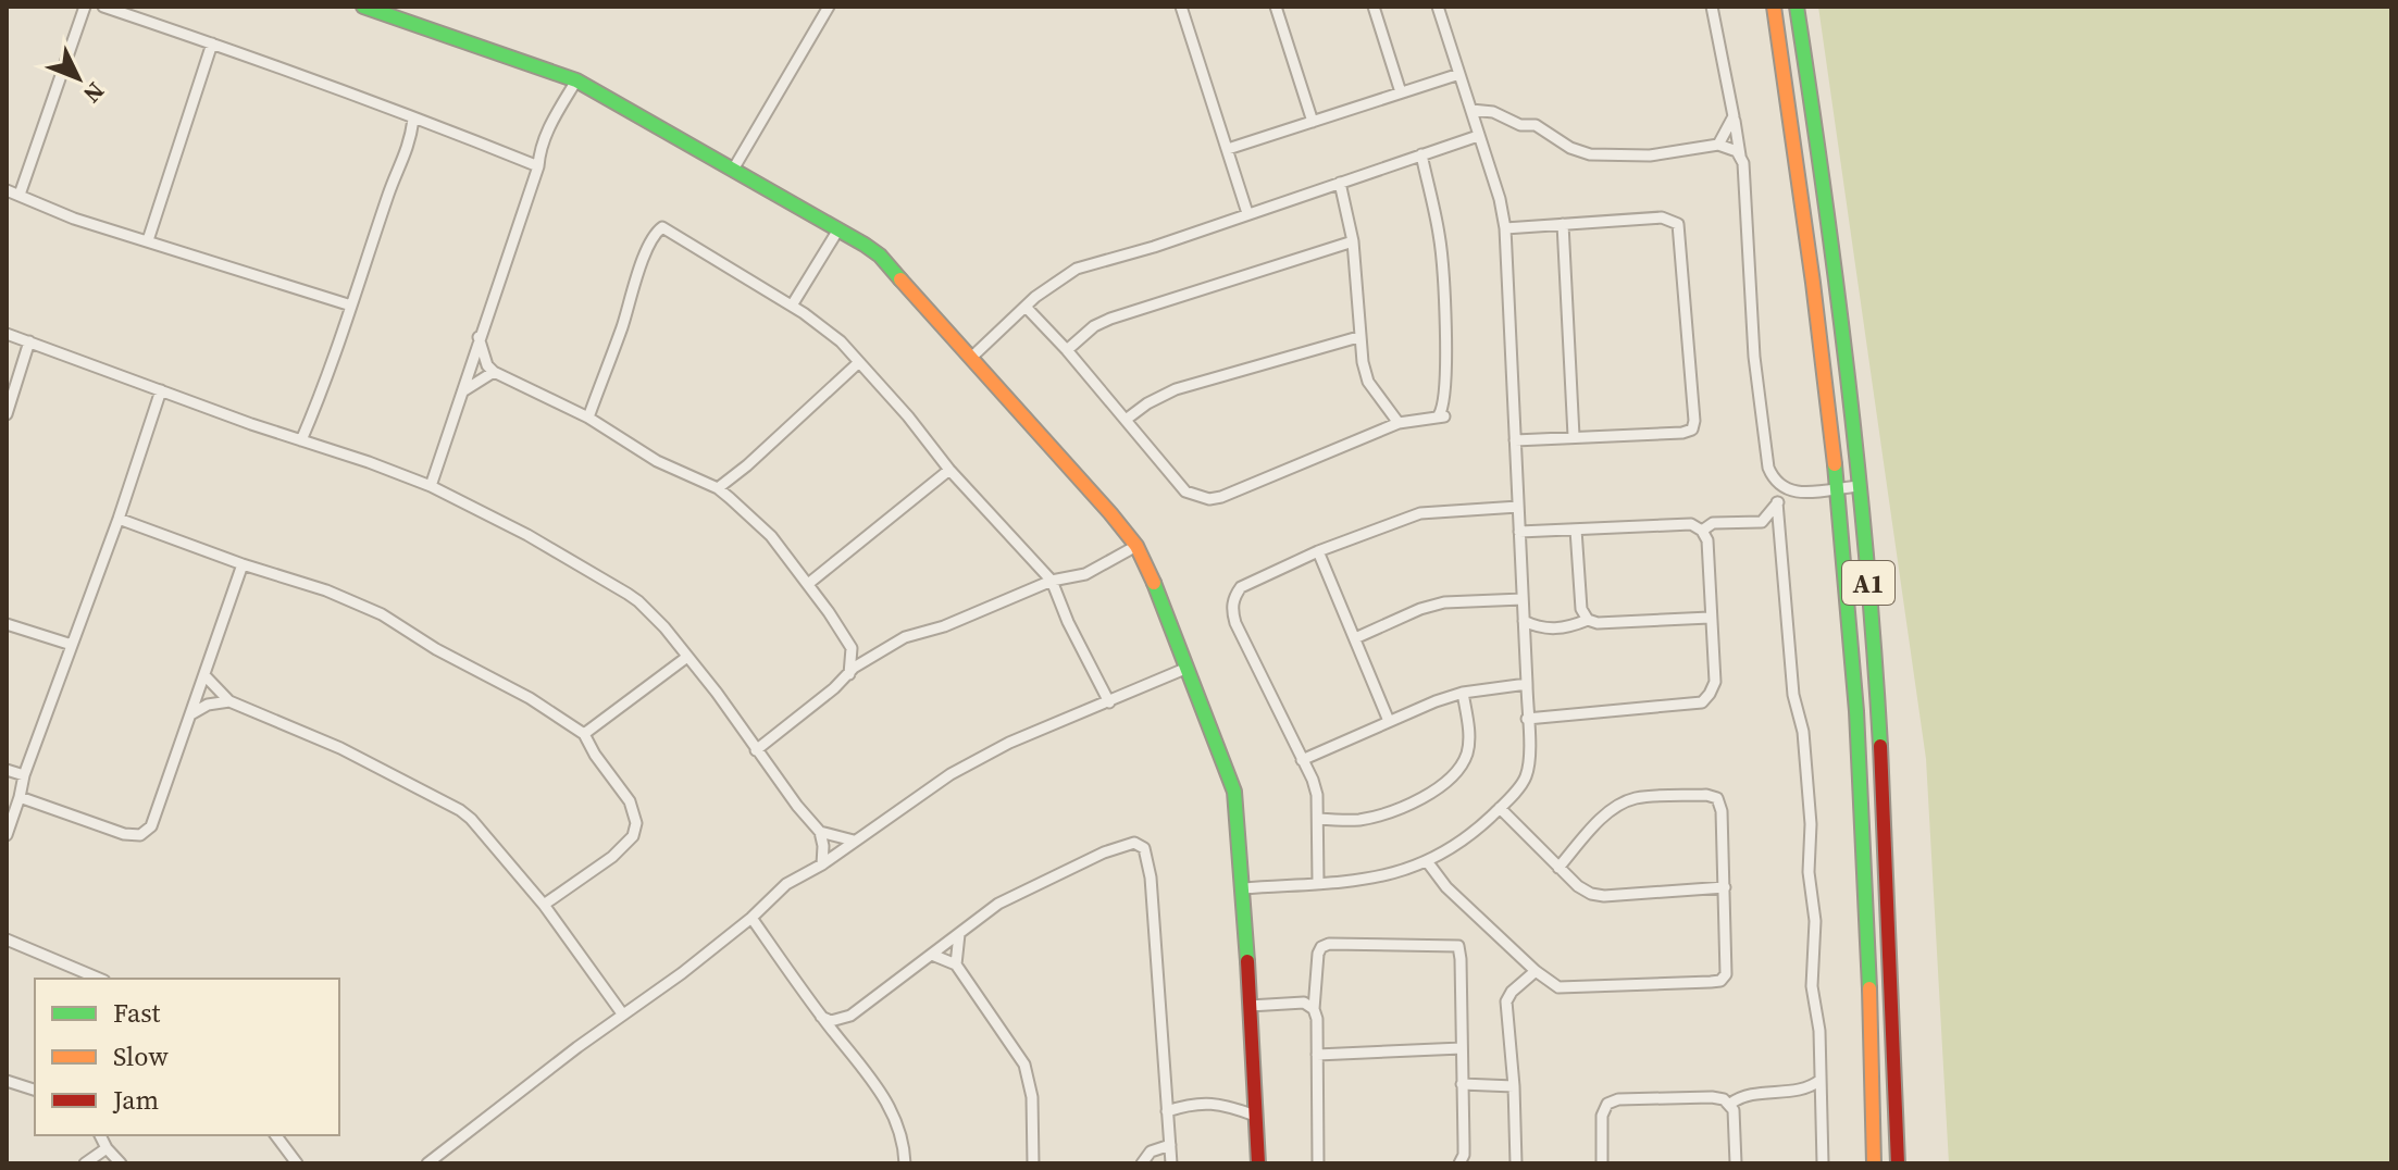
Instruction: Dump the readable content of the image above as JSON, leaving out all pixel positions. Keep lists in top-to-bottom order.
{
  "streets": {
    "main road": ["A1"]
  },
  "legend": ["Fast", "Slow", "Jam"],
  "north": "bottom right"
}
